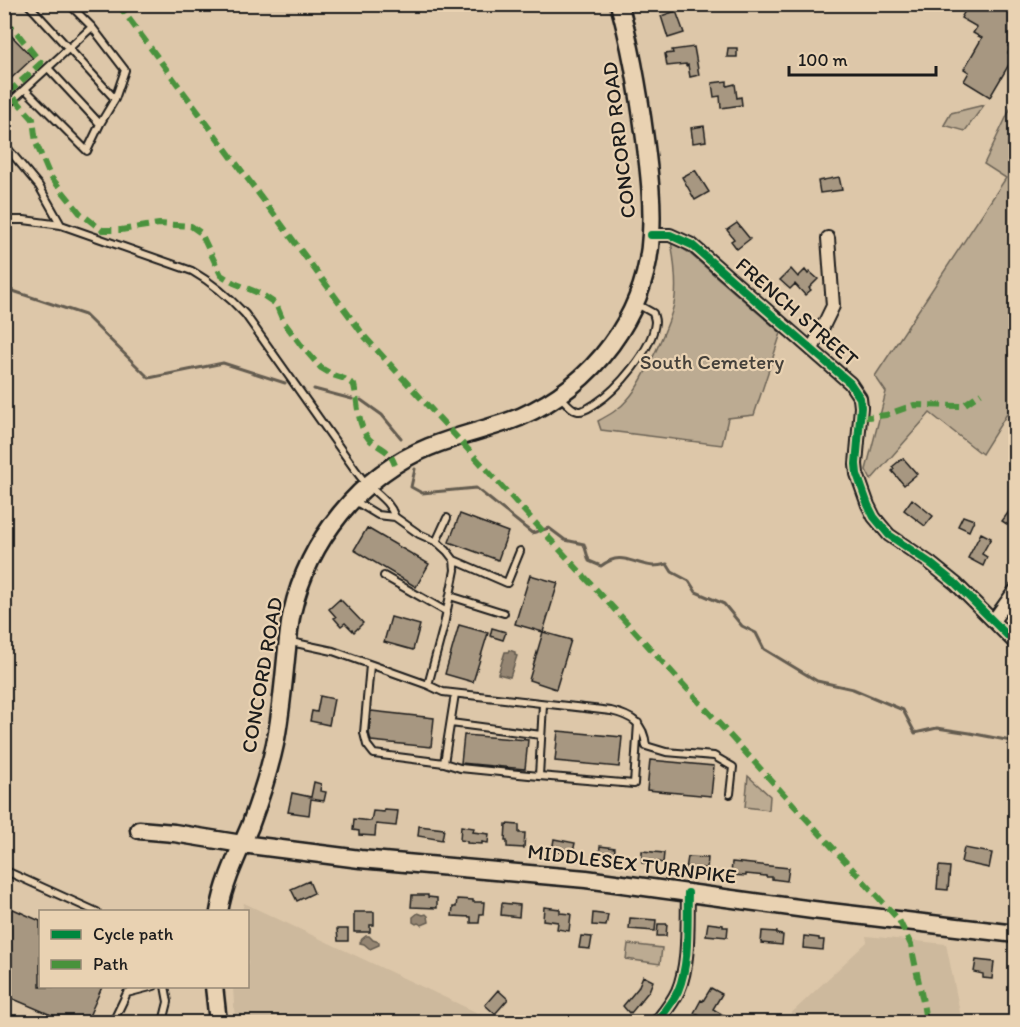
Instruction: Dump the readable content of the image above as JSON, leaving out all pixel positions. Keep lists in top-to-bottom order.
{
  "streets": {
    "main road": ["CONCORD ROAD", "MIDDLESEX TURNPIKE"],
    "street": ["FRENCH STREET"]
  },
  "crossings": [
    ["CONCORD ROAD", "FRENCH STREET"],
    ["CONCORD ROAD", "MIDDLESEX TURNPIKE"]
  ],
  "parks": ["South Cemetery"],
  "legend": ["Cycle path", "Path"],
  "scale_bar": "100 m"
}
